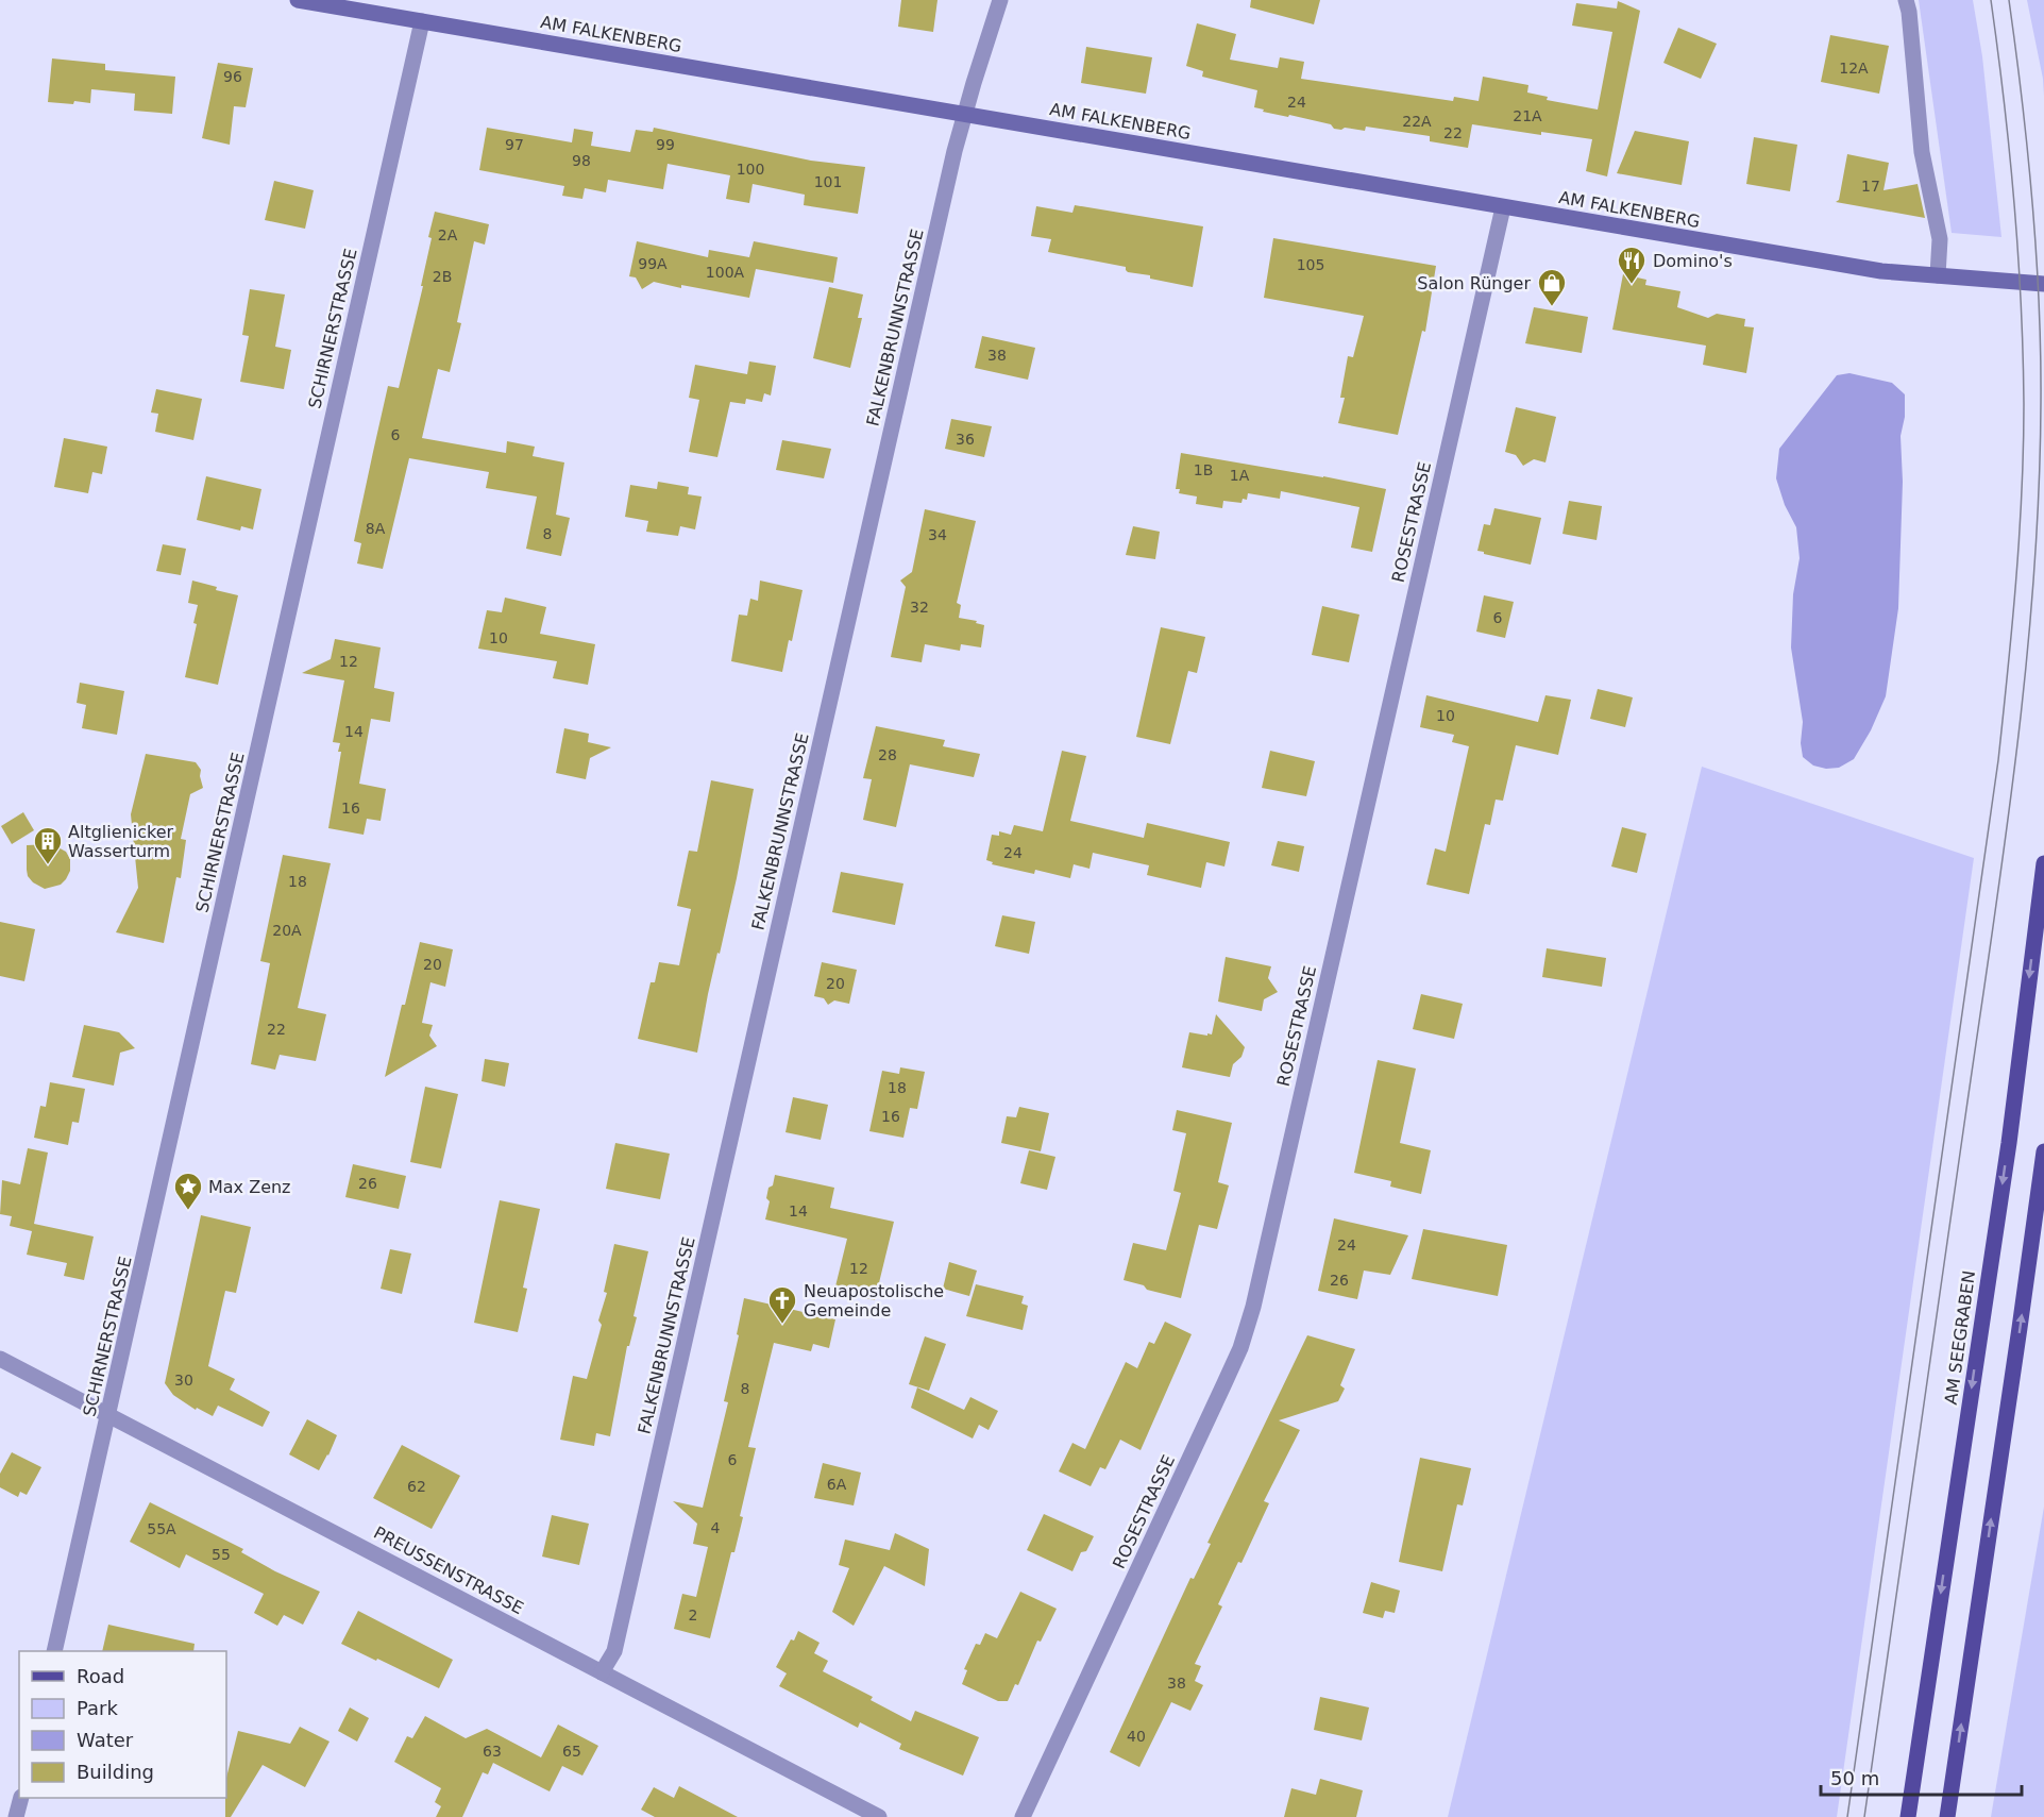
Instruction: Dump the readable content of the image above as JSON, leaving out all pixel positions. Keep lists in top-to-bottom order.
{
  "streets": {
    "main road": ["AM SEEGRABEN"],
    "street": [
      "AM FALKENBERG",
      "FALKENBRUNNSTRASSE",
      "SCHIRNERSTRASSE",
      "ROSESTRASSE",
      "PREUSSENSTRASSE"
    ]
  },
  "crossings": [
    ["AM FALKENBERG", "FALKENBRUNNSTRASSE"],
    ["AM FALKENBERG", "SCHIRNERSTRASSE"],
    ["AM FALKENBERG", "ROSESTRASSE"],
    ["FALKENBRUNNSTRASSE", "PREUSSENSTRASSE"],
    ["SCHIRNERSTRASSE", "PREUSSENSTRASSE"]
  ],
  "places": {
    "restaurant": ["Domino's"],
    "shop": ["Salon Rünger"],
    "building": ["Altglienicker Wasserturm"],
    "place": ["Max Zenz"],
    "church": ["Neuapostolische Gemeinde"]
  },
  "house_numbers": [
    "12A",
    "96",
    "24",
    "21A",
    "22A",
    "22",
    "97",
    "99",
    "98",
    "100",
    "101",
    "17",
    "2A",
    "99A",
    "105",
    "100A",
    "2B",
    "38",
    "6",
    "36",
    "1B",
    "1A",
    "8A",
    "8",
    "34",
    "32",
    "6",
    "10",
    "12",
    "10",
    "14",
    "28",
    "16",
    "24",
    "18",
    "20A",
    "20",
    "20",
    "22",
    "18",
    "16",
    "26",
    "14",
    "24",
    "12",
    "26",
    "30",
    "8",
    "6",
    "6A",
    "62",
    "4",
    "55A",
    "55",
    "2",
    "38",
    "40",
    "63",
    "65"
  ],
  "legend": [
    "Road",
    "Park",
    "Water",
    "Building"
  ],
  "scale_bar": "50 m"
}
